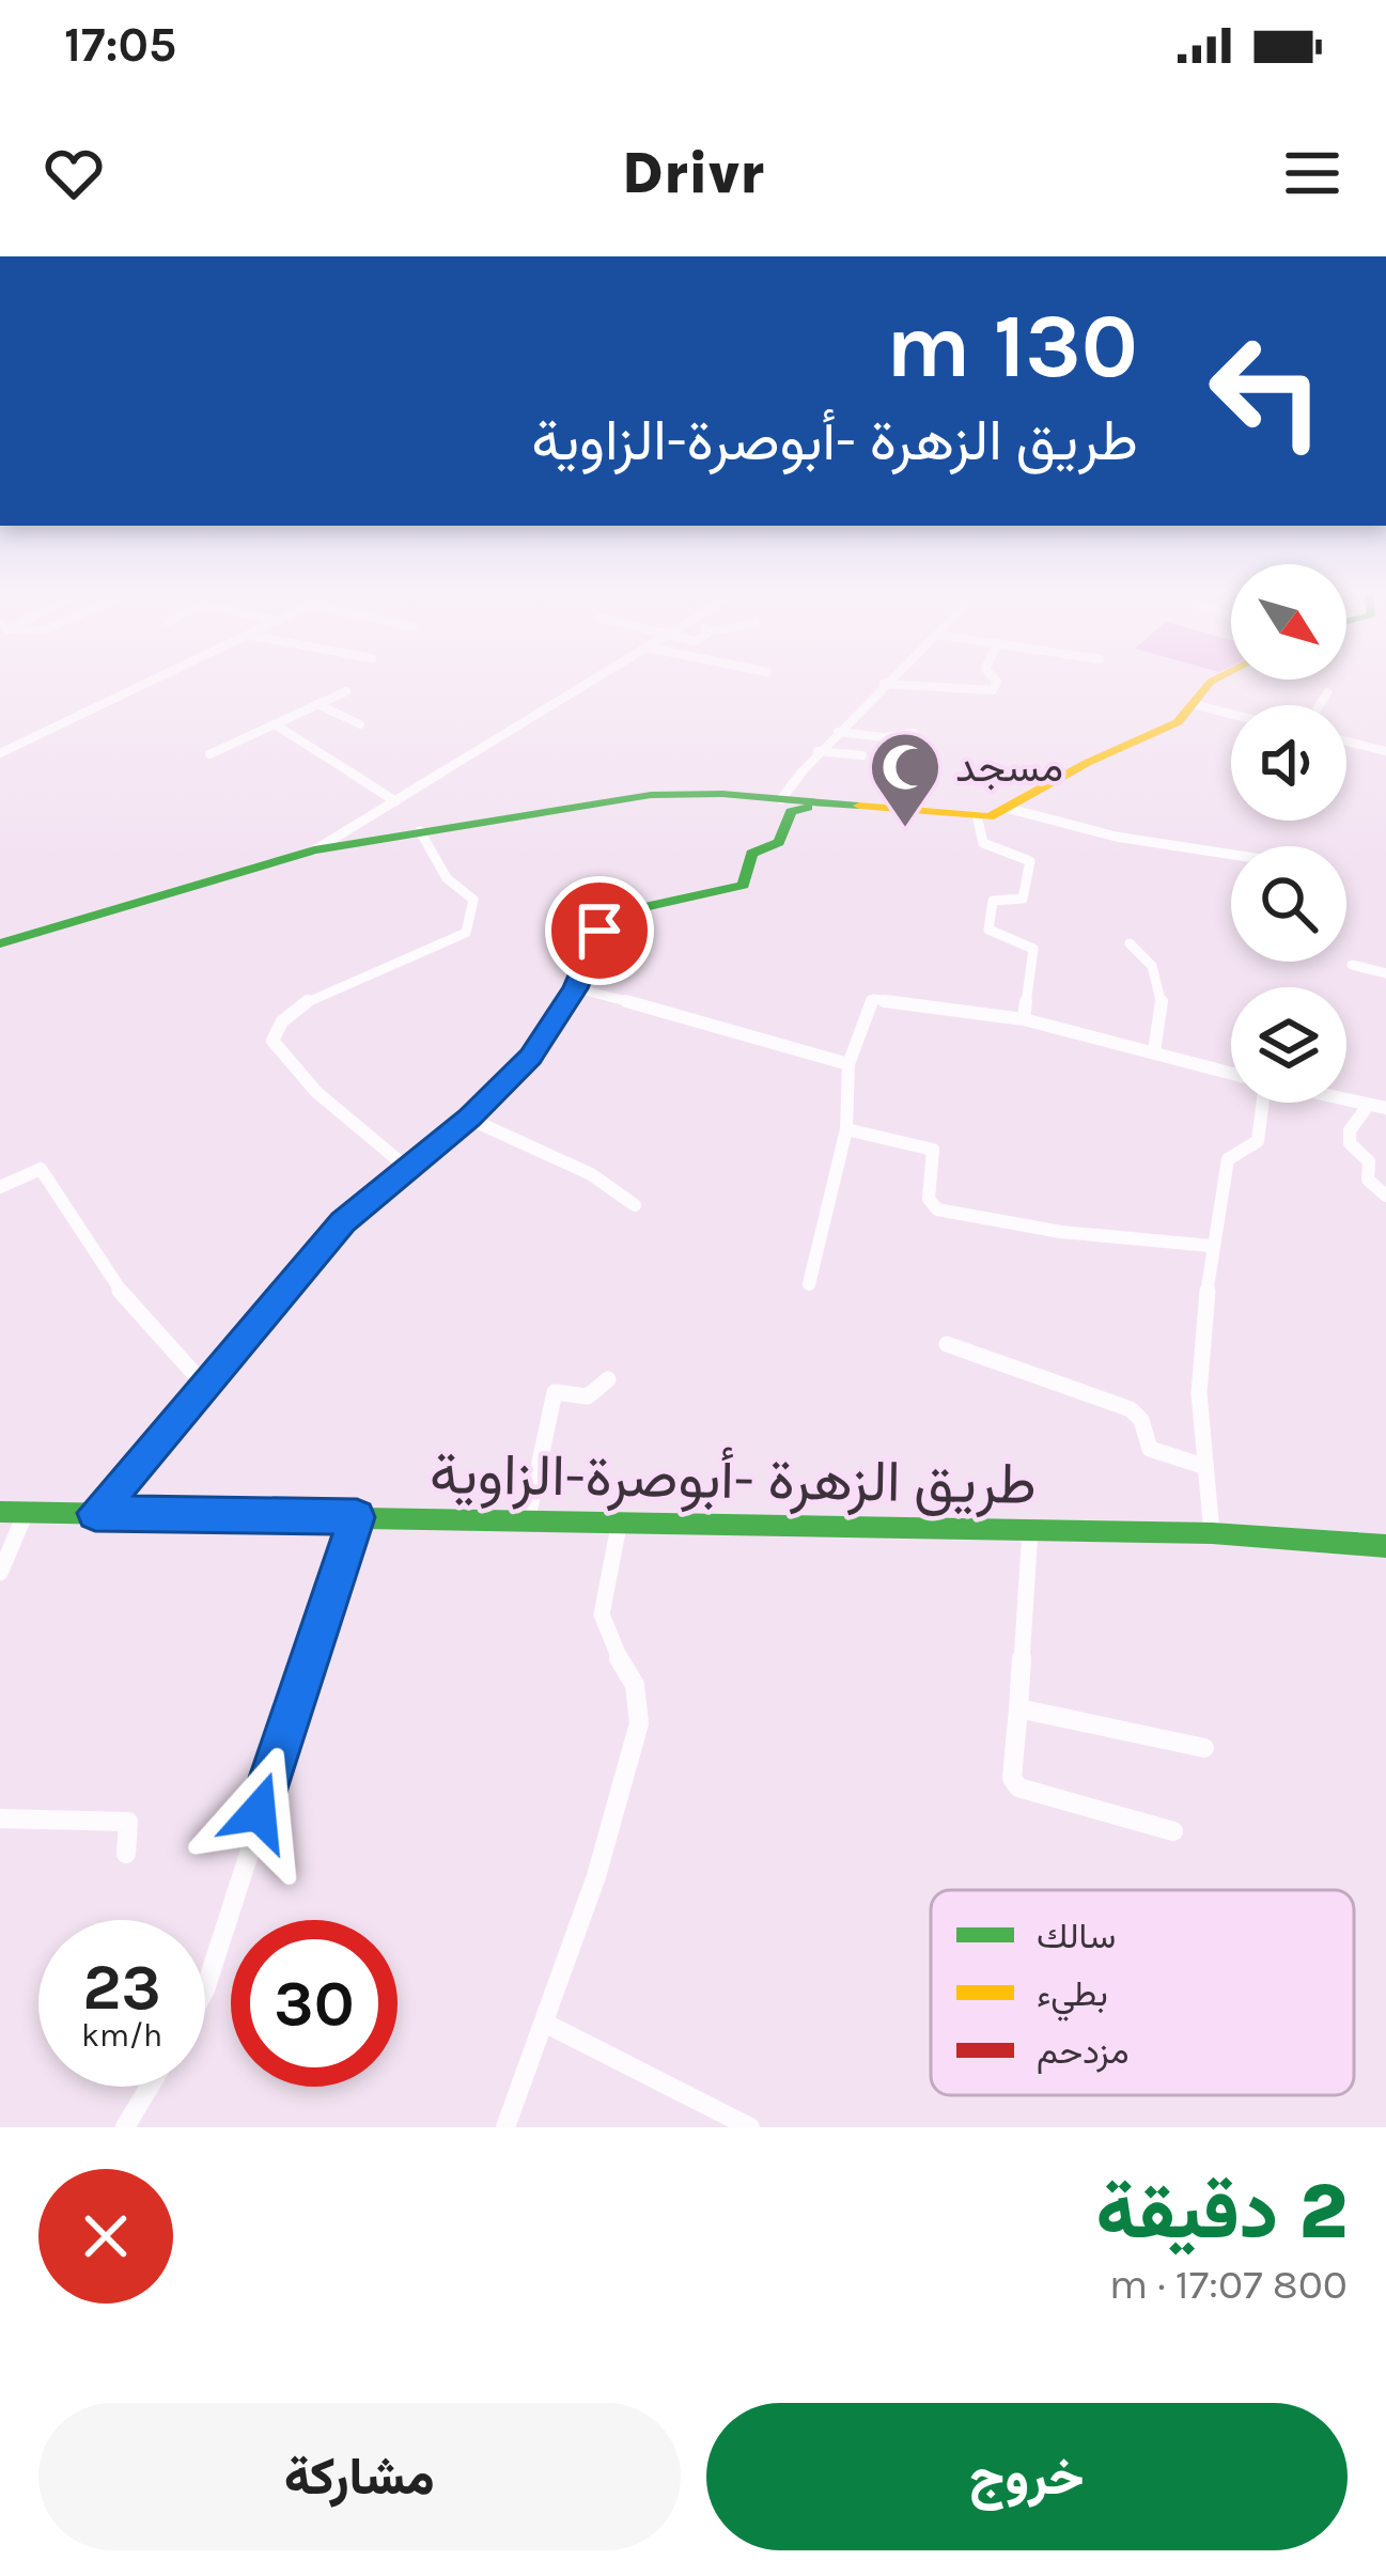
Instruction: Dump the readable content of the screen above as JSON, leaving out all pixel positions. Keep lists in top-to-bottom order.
{
  "streets": {
    "main road": ["طريق الزهرة -أبوصرة-الزاوية"]
  },
  "places": {
    "mosque": ["مسجد"]
  },
  "legend": ["سالك", "بطيء", "مزدحم"],
  "north": "bottom right",
  "page": {
    "status": "17:05",
    "header": "Drivr",
    "turn": ["130 m", "طريق الزهرة -أبوصرة-الزاوية"],
    "speed": "23 km/h",
    "limit": "30",
    "heading": ["2 دقيقة", "800 m · 17:07"],
    "buttons": ["خروج", "مشاركة"]
  }
}
